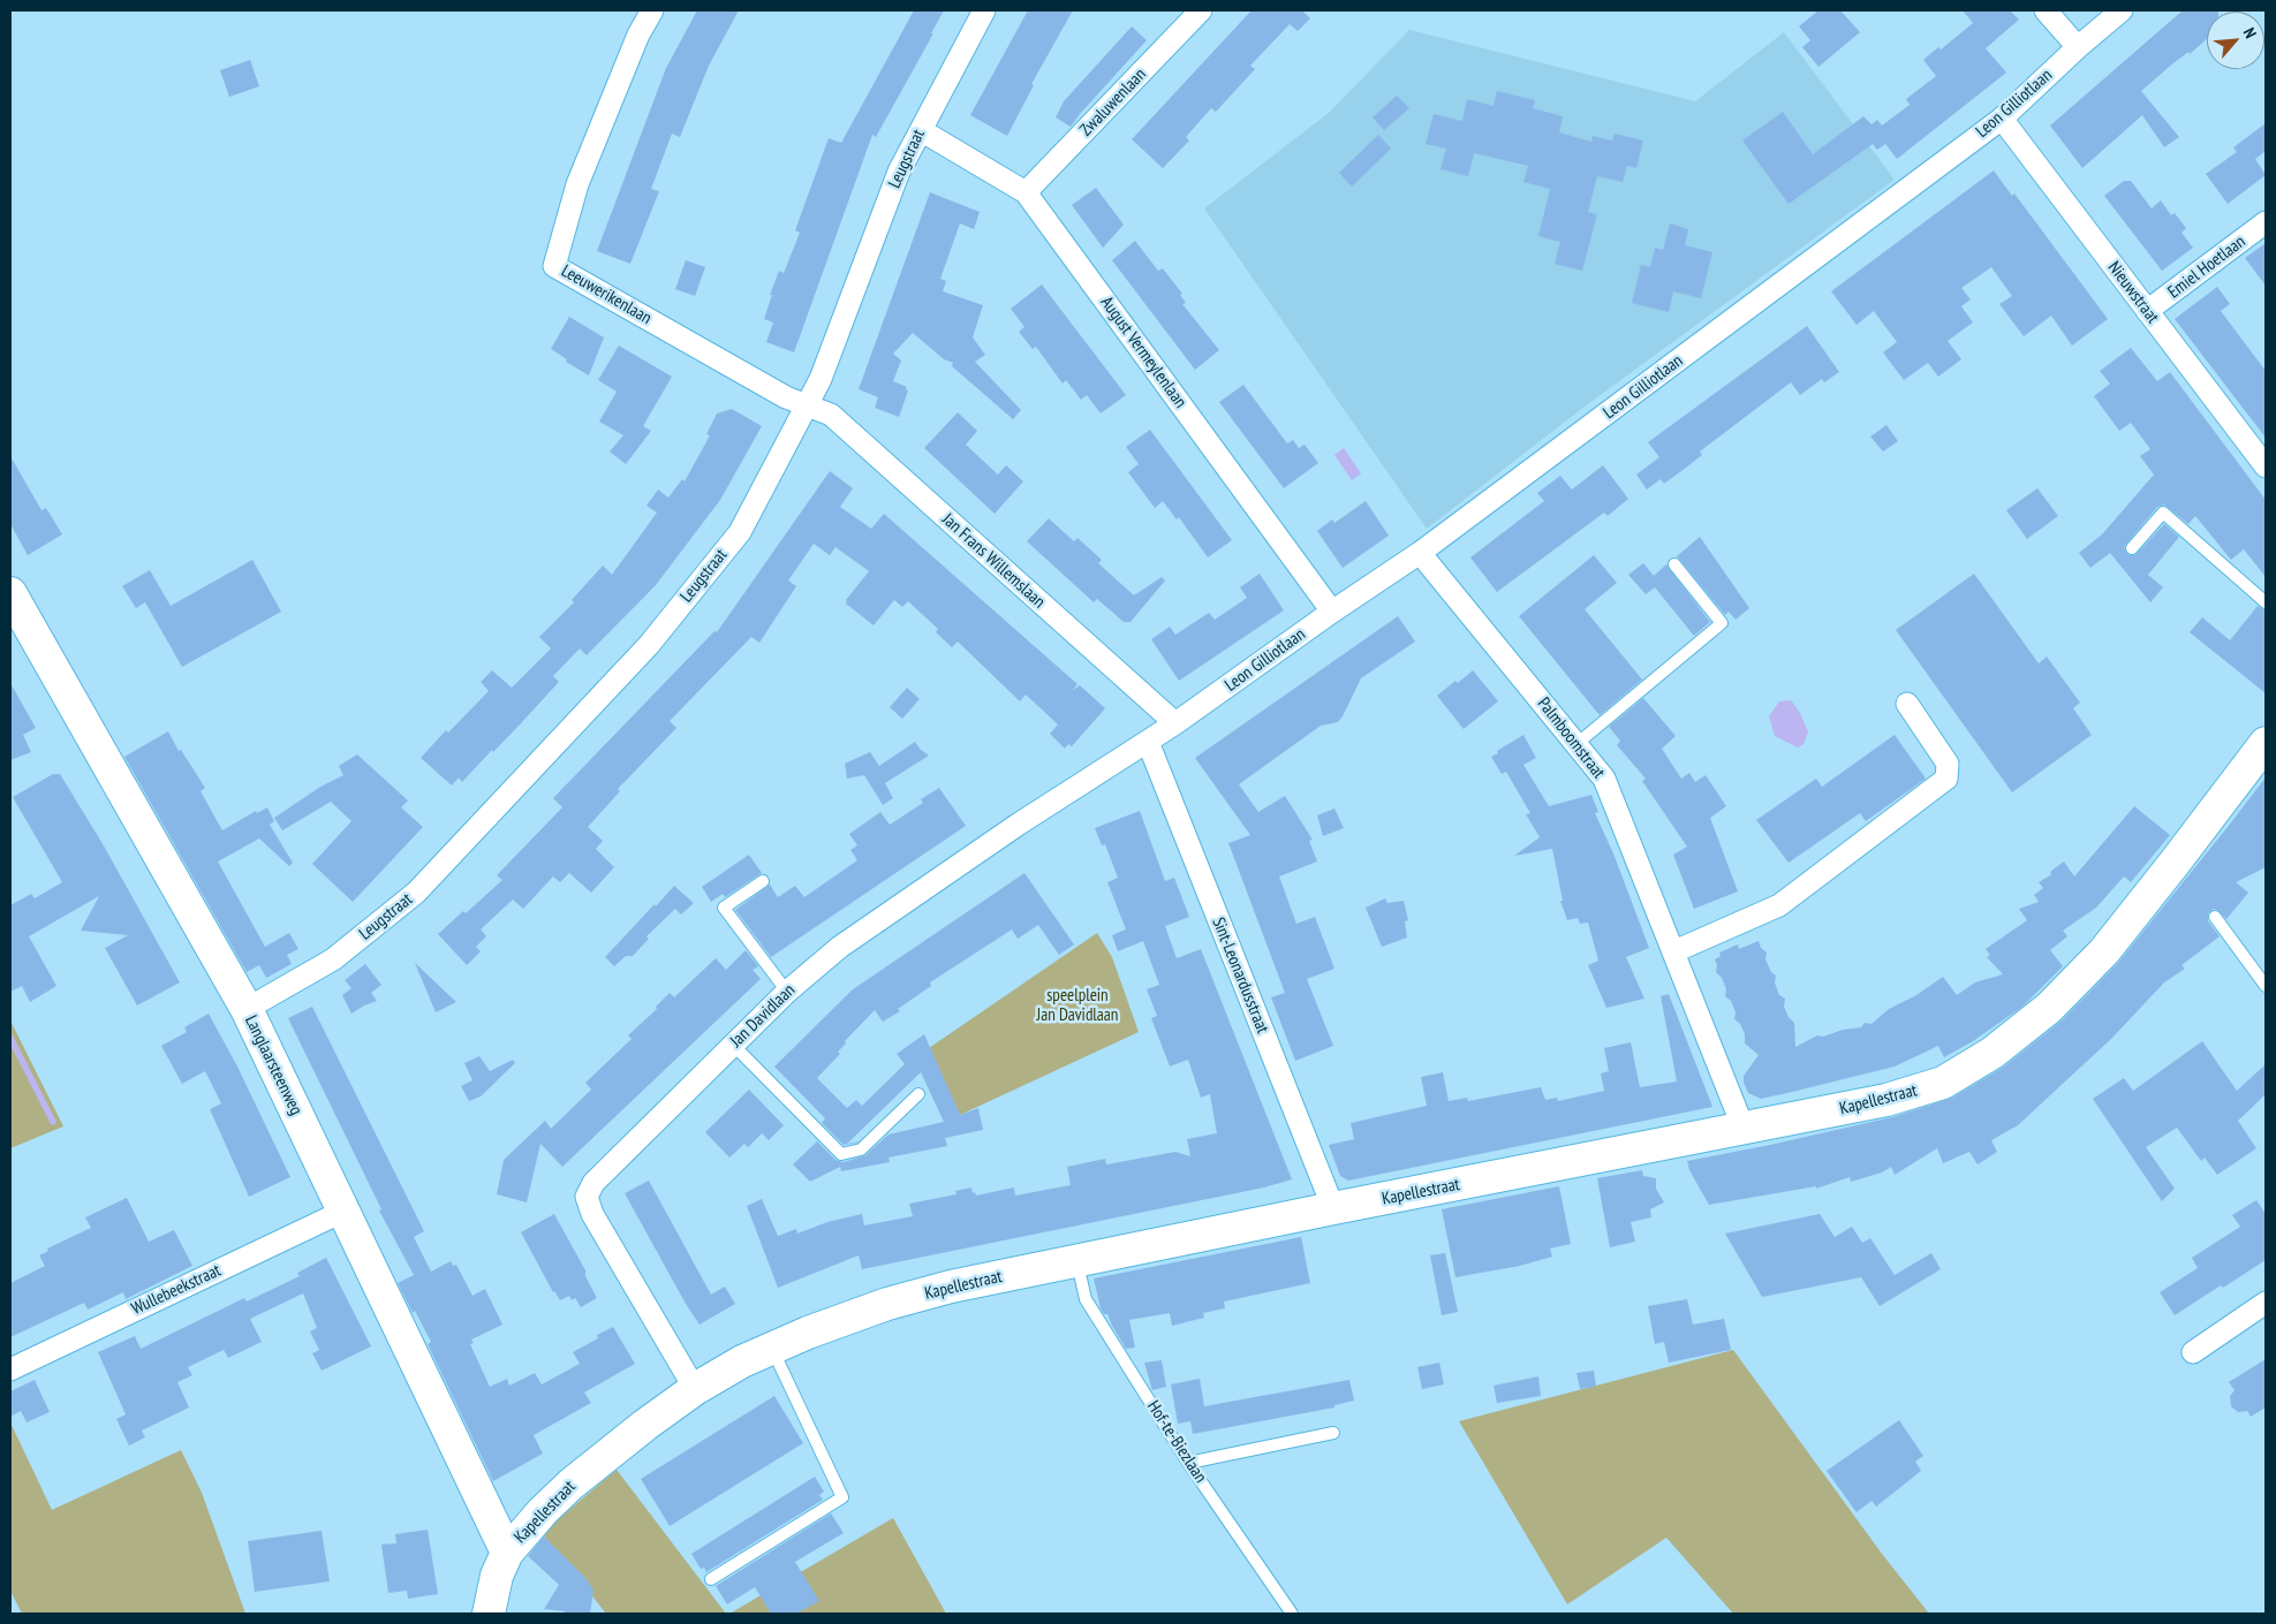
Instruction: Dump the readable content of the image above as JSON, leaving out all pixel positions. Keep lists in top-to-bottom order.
{
  "streets": {
    "street": [
      "Zwaluwenlaan",
      "Leon Gilliotlaan",
      "Leugstraat",
      "Emiel Hoetlaan",
      "Nieuwstraat",
      "Leeuwerikenlaan",
      "August Vermeylenlaan",
      "Jan Frans Willemslaan",
      "Palmboomstraat",
      "Sint-Leonardusstraat",
      "Jan Davidlaan",
      "Langlaarsteenweg",
      "Kapellestraat",
      "Wullebeekstraat"
    ],
    "lane": ["Hof-te-Biezlaan"]
  },
  "crossings": [
    ["Zwaluwenlaan", "August Vermeylenlaan"],
    ["Leon Gilliotlaan", "Nieuwstraat"],
    ["Leon Gilliotlaan", "August Vermeylenlaan"],
    ["Leon Gilliotlaan", "Jan Frans Willemslaan"],
    ["Leon Gilliotlaan", "Palmboomstraat"],
    ["Leon Gilliotlaan", "Sint-Leonardusstraat"],
    ["Leon Gilliotlaan", "Jan Davidlaan"],
    ["Leugstraat", "Leeuwerikenlaan"],
    ["Leugstraat", "August Vermeylenlaan"],
    ["Leugstraat", "Jan Frans Willemslaan"],
    ["Leugstraat", "Langlaarsteenweg"],
    ["Emiel Hoetlaan", "Nieuwstraat"],
    ["Leeuwerikenlaan", "Jan Frans Willemslaan"],
    ["Palmboomstraat", "Kapellestraat"],
    ["Sint-Leonardusstraat", "Jan Davidlaan"],
    ["Sint-Leonardusstraat", "Kapellestraat"],
    ["Jan Davidlaan", "Kapellestraat"],
    ["Langlaarsteenweg", "Kapellestraat"],
    ["Langlaarsteenweg", "Wullebeekstraat"],
    ["Kapellestraat", "Hof-te-Biezlaan"]
  ],
  "parks": ["speelplein Jan Davidlaan"],
  "north": "top right"
}
